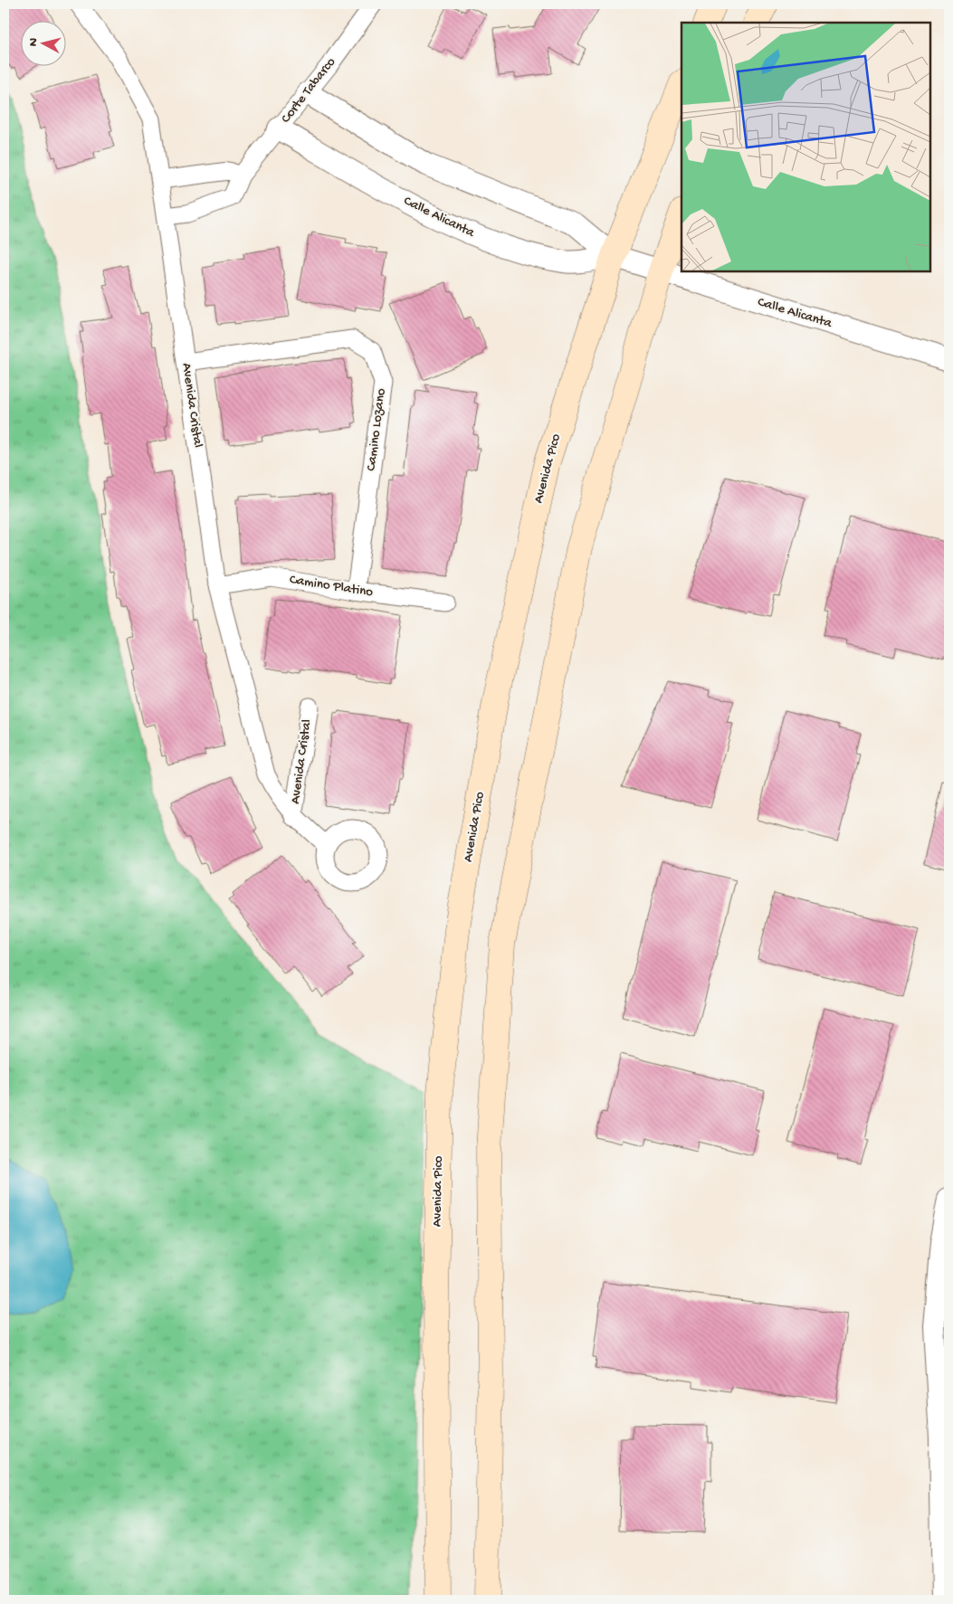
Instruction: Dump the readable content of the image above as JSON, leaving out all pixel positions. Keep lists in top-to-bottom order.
{
  "streets": {
    "main road": ["Avenida Pico"],
    "street": [
      "Corte Tabarco",
      "Calle Alicanta",
      "Avenida Cristal",
      "Camino Lozano",
      "Camino Platino"
    ]
  },
  "crossings": [
    ["Corte Tabarco", "Calle Alicanta"],
    ["Corte Tabarco", "Avenida Cristal"],
    ["Calle Alicanta", "Avenida Pico"],
    ["Avenida Cristal", "Camino Lozano"],
    ["Avenida Cristal", "Camino Platino"],
    ["Camino Lozano", "Camino Platino"]
  ],
  "north": "left"
}
